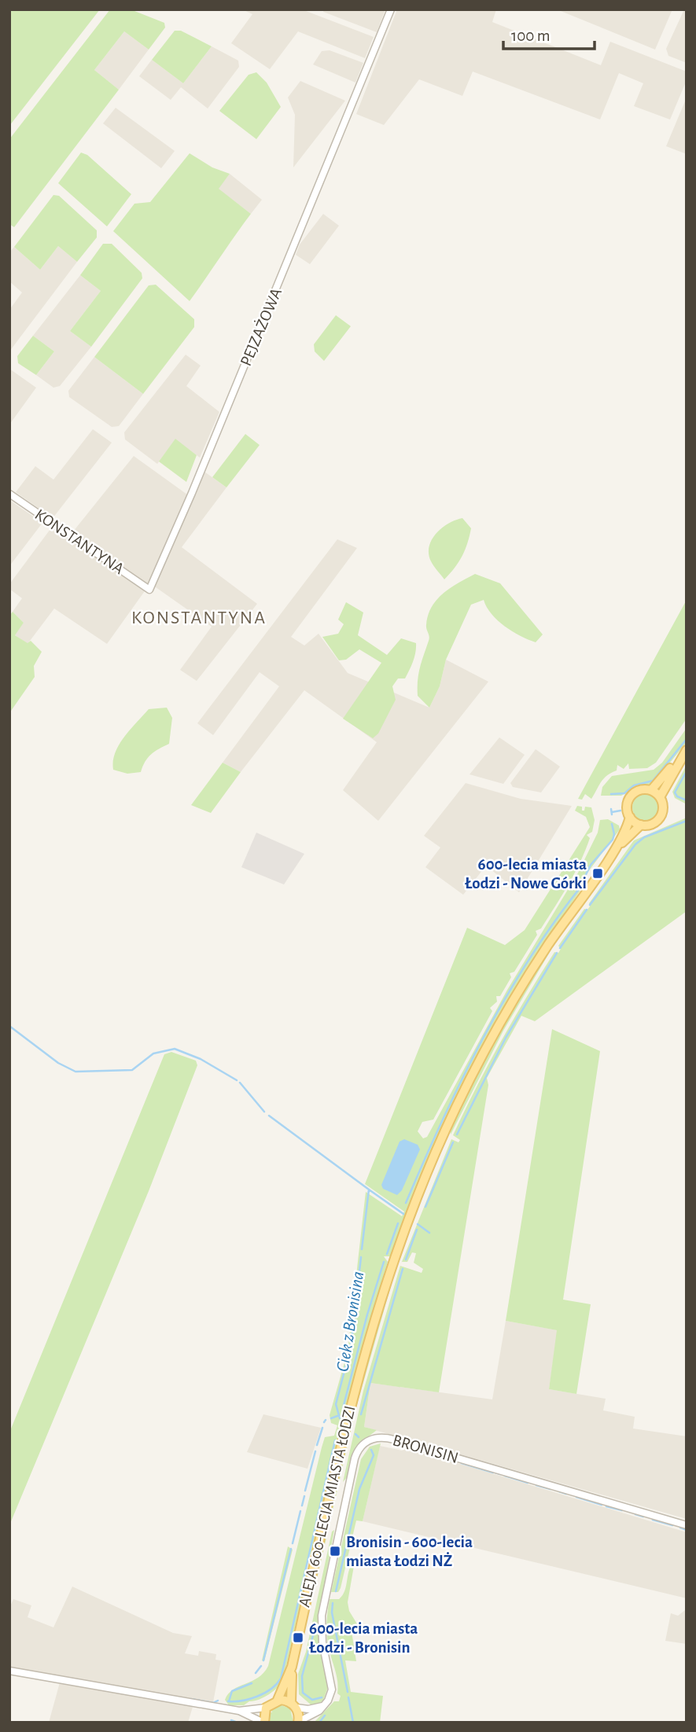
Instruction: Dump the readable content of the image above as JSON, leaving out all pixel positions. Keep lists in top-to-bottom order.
{
  "streets": {
    "main road": ["ALEJA 600-LECIA MIASTA ŁODZI"],
    "street": ["PEJZAŻOWA", "KONSTANTYNA", "BRONISIN"]
  },
  "crossings": [
    ["PEJZAŻOWA", "KONSTANTYNA"]
  ],
  "districts": ["KONSTANTYNA"],
  "water": ["Ciek z Bronisina"],
  "places": {
    "transit": ["600-lecia miasta Łodzi - Nowe Górki", "Bronisin - 600-lecia miasta Łodzi NŻ", "600-lecia miasta Łodzi - Bronisin"]
  },
  "scale_bar": "100 m"
}
